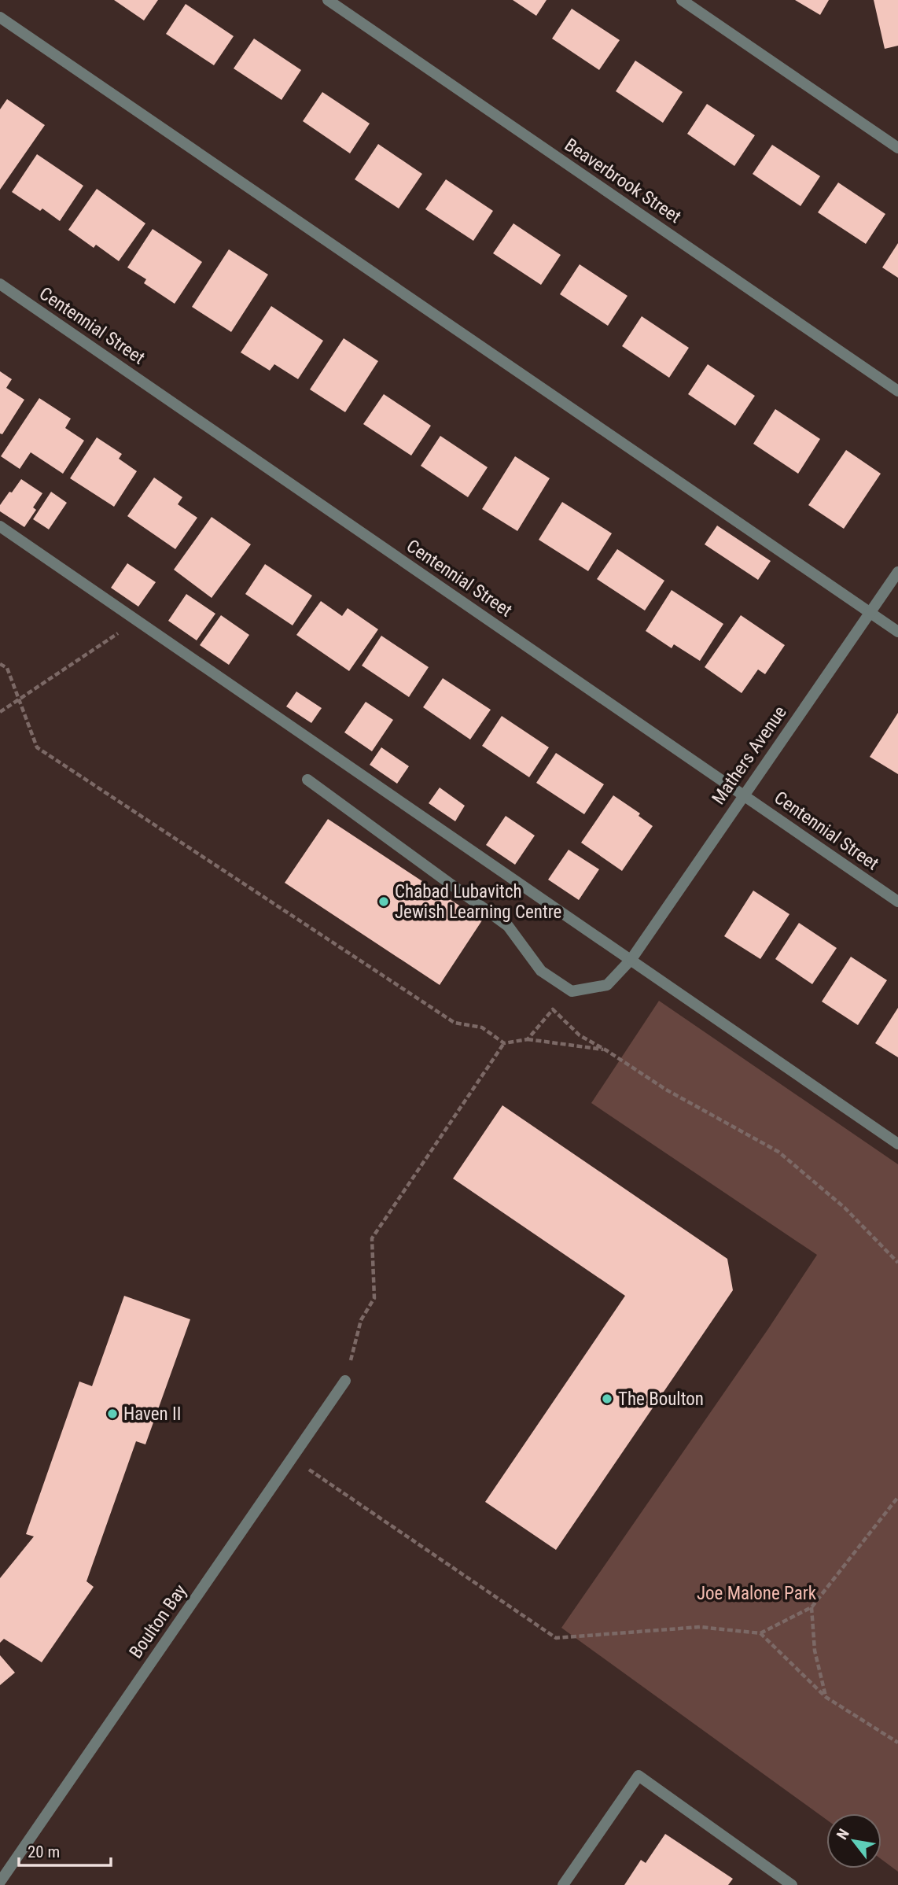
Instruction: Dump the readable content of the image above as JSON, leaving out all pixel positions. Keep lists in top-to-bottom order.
{
  "streets": {
    "street": [
      "Beaverbrook Street",
      "Centennial Street",
      "Mathers Avenue",
      "Boulton Bay"
    ]
  },
  "crossings": [
    ["Centennial Street", "Mathers Avenue"]
  ],
  "parks": ["Joe Malone Park"],
  "places": ["Chabad Lubavitch Jewish Learning Centre", "The Boulton", "Haven II"],
  "scale_bar": "20 m",
  "north": "top left"
}
